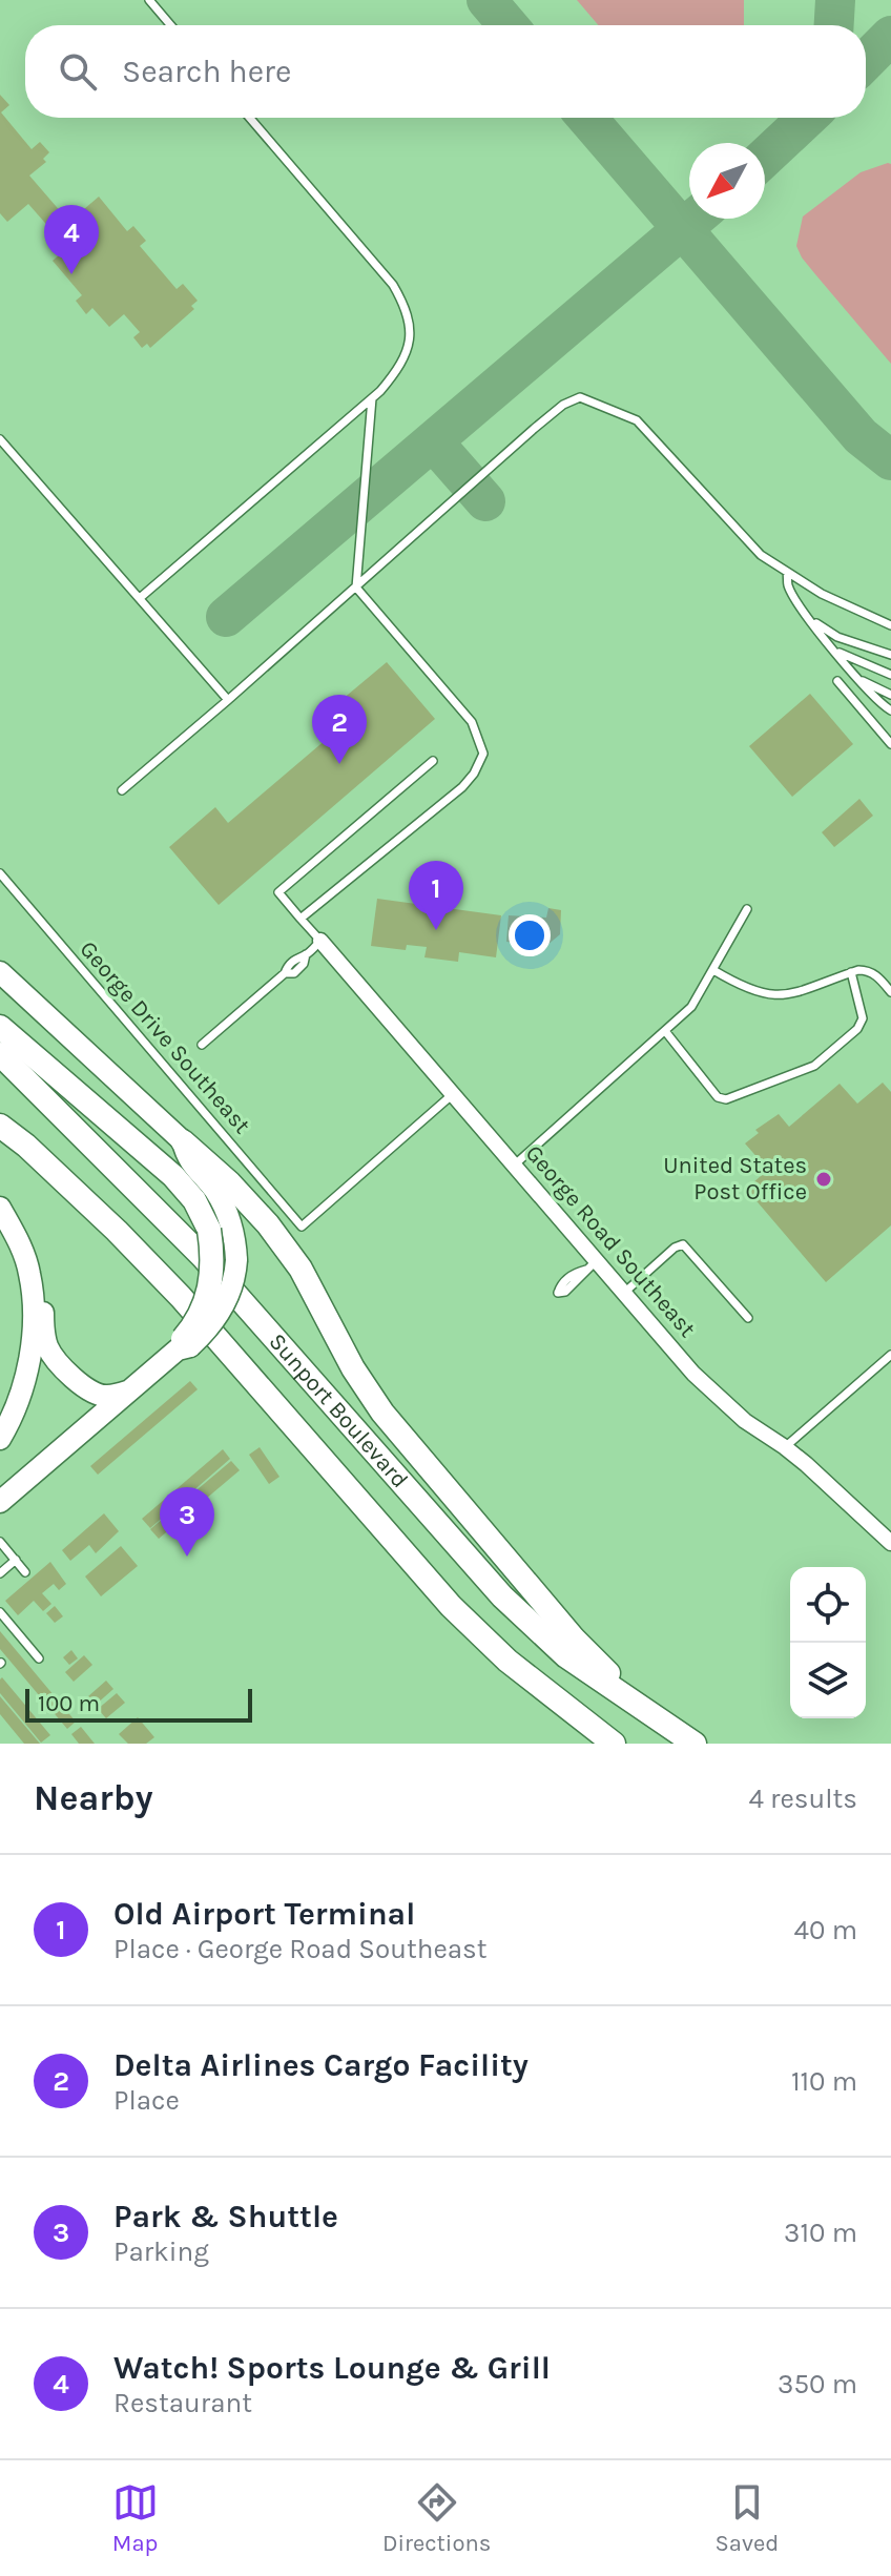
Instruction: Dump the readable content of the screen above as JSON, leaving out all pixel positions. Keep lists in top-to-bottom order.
{
  "streets": {
    "main road": ["Sunport Boulevard"],
    "street": ["George Road Southeast"],
    "lane": ["George Drive Southeast"]
  },
  "crossings": [
    ["George Drive Southeast", "George Road Southeast"]
  ],
  "places": ["United States Post Office"],
  "scale_bar": "100 m",
  "north": "bottom left",
  "page": {
    "search": "Search here",
    "pins": [
      "4",
      "2",
      "1",
      "3"
    ],
    "scale": "100 m",
    "heading": ["Nearby", "4 results"],
    "list": [
      {
        "mark": "1",
        "name": "Old Airport Terminal",
        "note": "Place · George Road Southeast",
        "value": "40 m"
      },
      {
        "mark": "2",
        "name": "Delta Airlines Cargo Facility",
        "note": "Place",
        "value": "110 m"
      },
      {
        "mark": "3",
        "name": "Park & Shuttle",
        "note": "Parking",
        "value": "310 m"
      },
      {
        "mark": "4",
        "name": "Watch! Sports Lounge & Grill",
        "note": "Restaurant",
        "value": "350 m"
      }
    ],
    "nav": ["Map", "Directions", "Saved"]
  }
}
